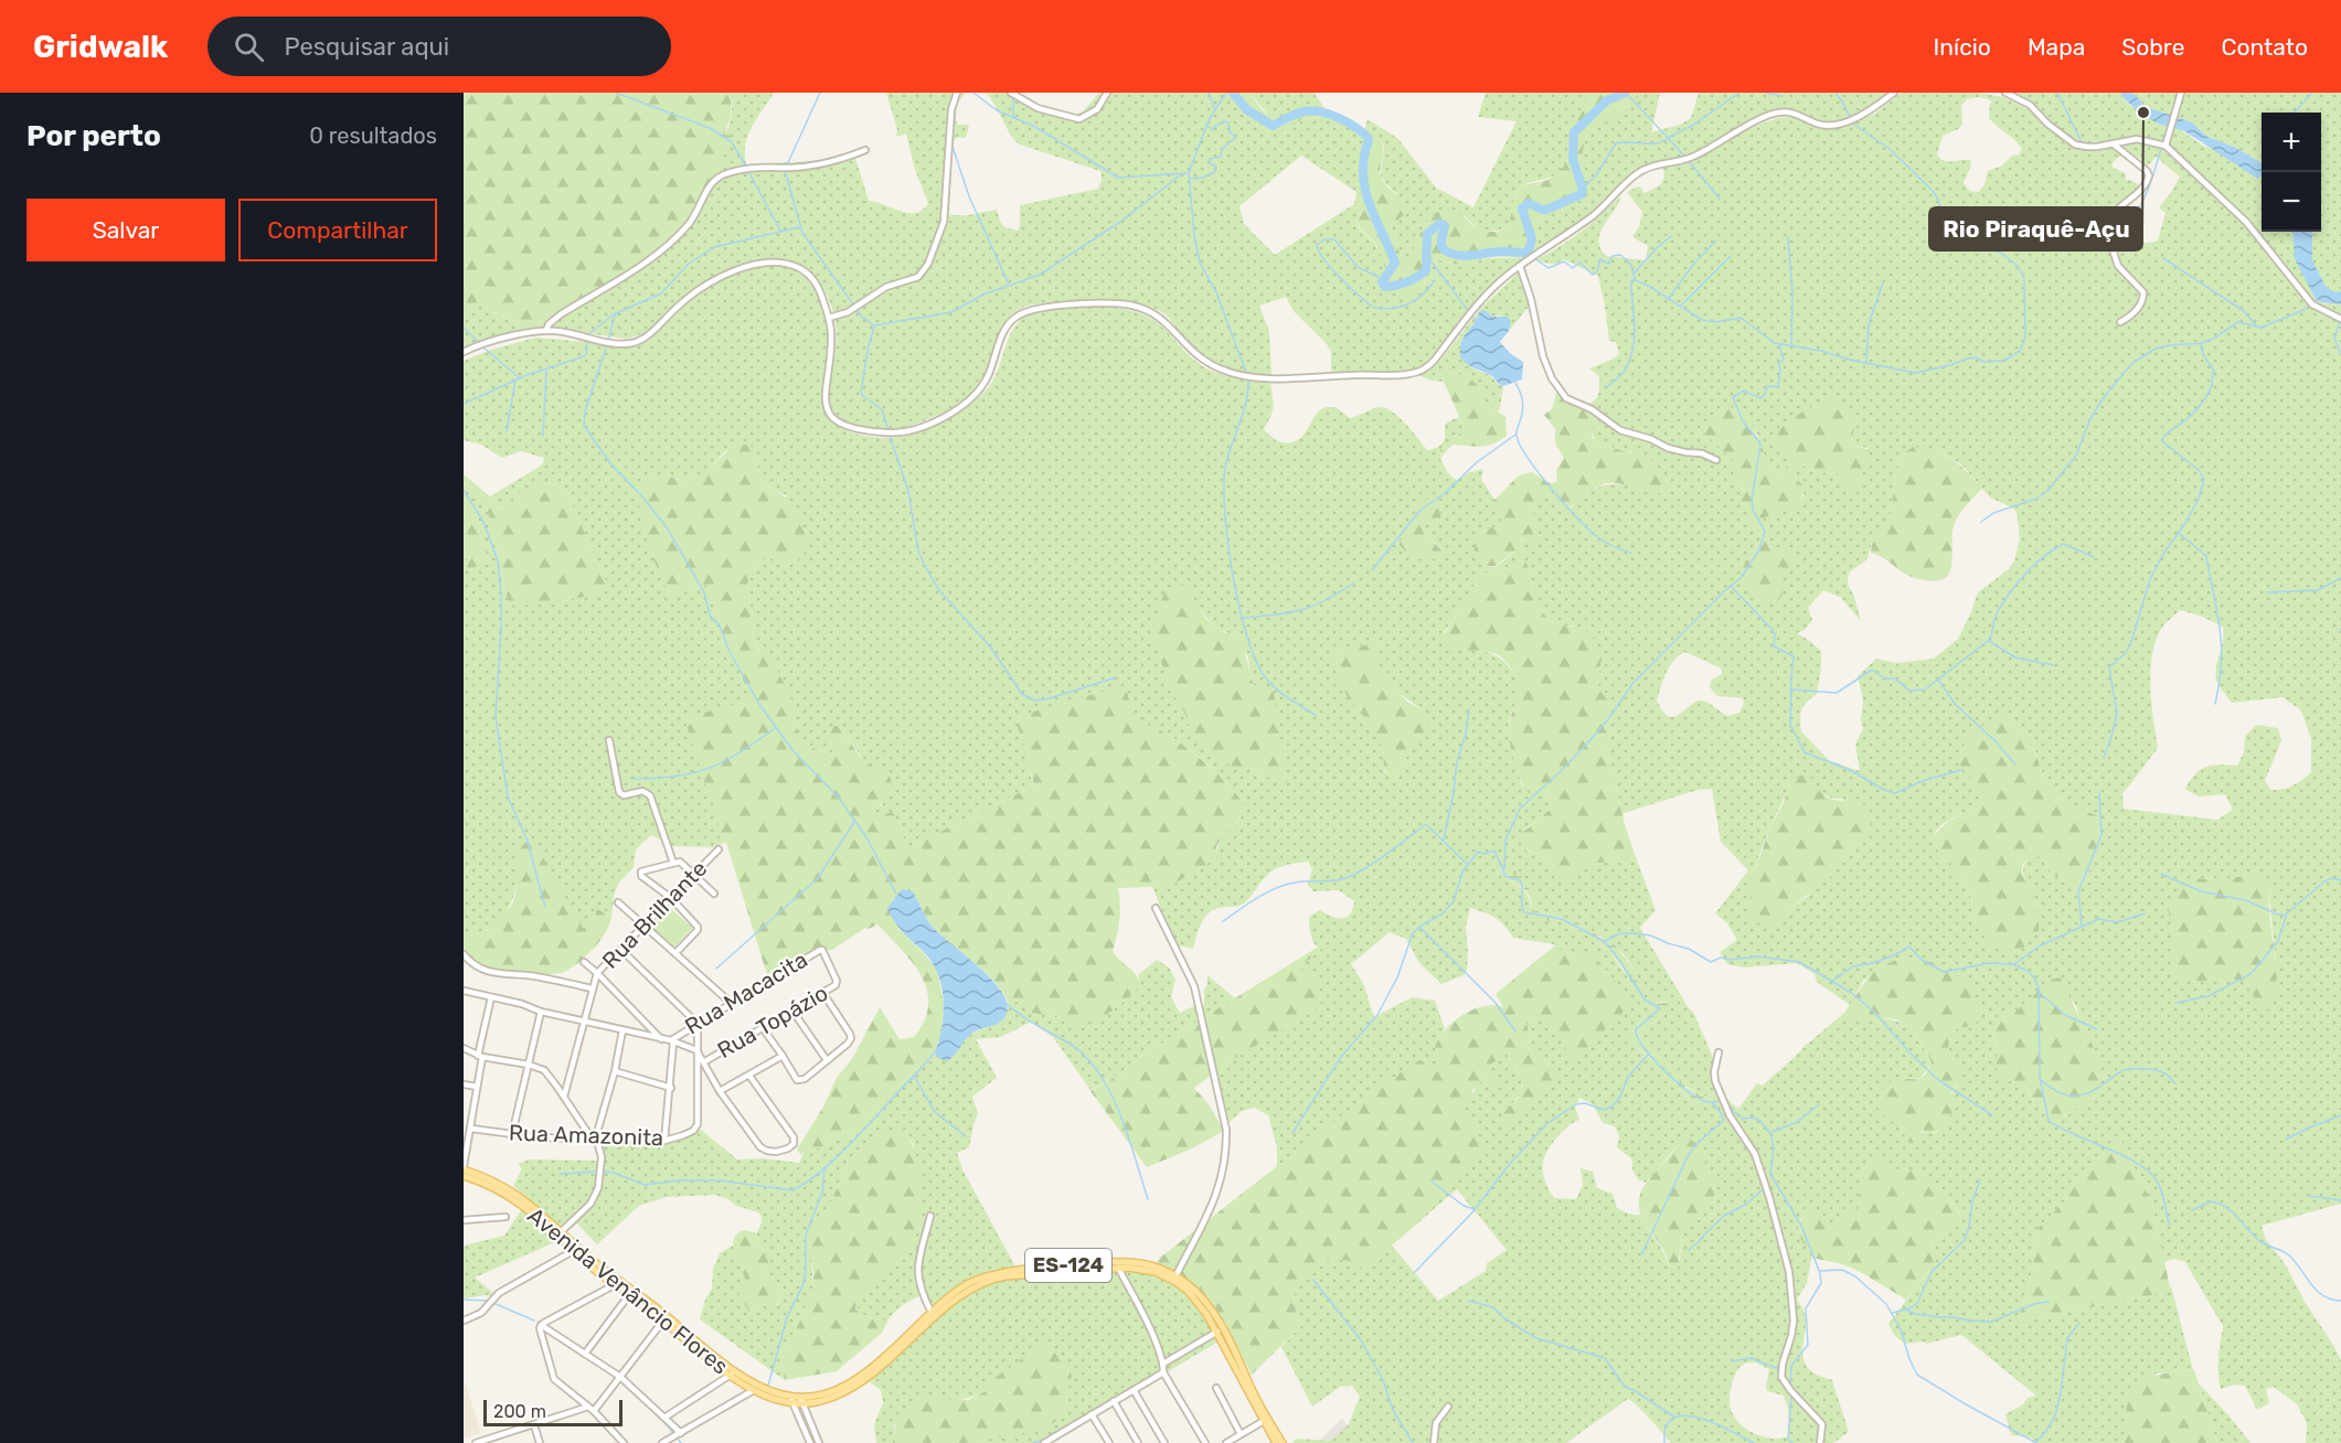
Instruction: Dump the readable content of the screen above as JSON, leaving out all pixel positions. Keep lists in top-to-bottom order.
{
  "streets": {
    "main road": ["ES-124", "Avenida Venâncio Flores"],
    "street": [
      "Rua Brilhante",
      "Rua Macacita",
      "Rua Topázio",
      "Rua Amazonita"
    ]
  },
  "crossings": [
    ["Rua Macacita", "Rua Topázio"],
    ["ES-124", "Avenida Venâncio Flores"]
  ],
  "places": ["Rio Piraquê-Açu"],
  "scale_bar": "200 m",
  "page": {
    "header": "Gridwalk",
    "search": "Pesquisar aqui",
    "nav": [
      "Início",
      "Mapa",
      "Sobre",
      "Contato"
    ],
    "heading": ["Por perto", "0 resultados"],
    "map_buttons": ["+", "−"],
    "buttons": ["Salvar", "Compartilhar"],
    "scale": "200 m"
  }
}
